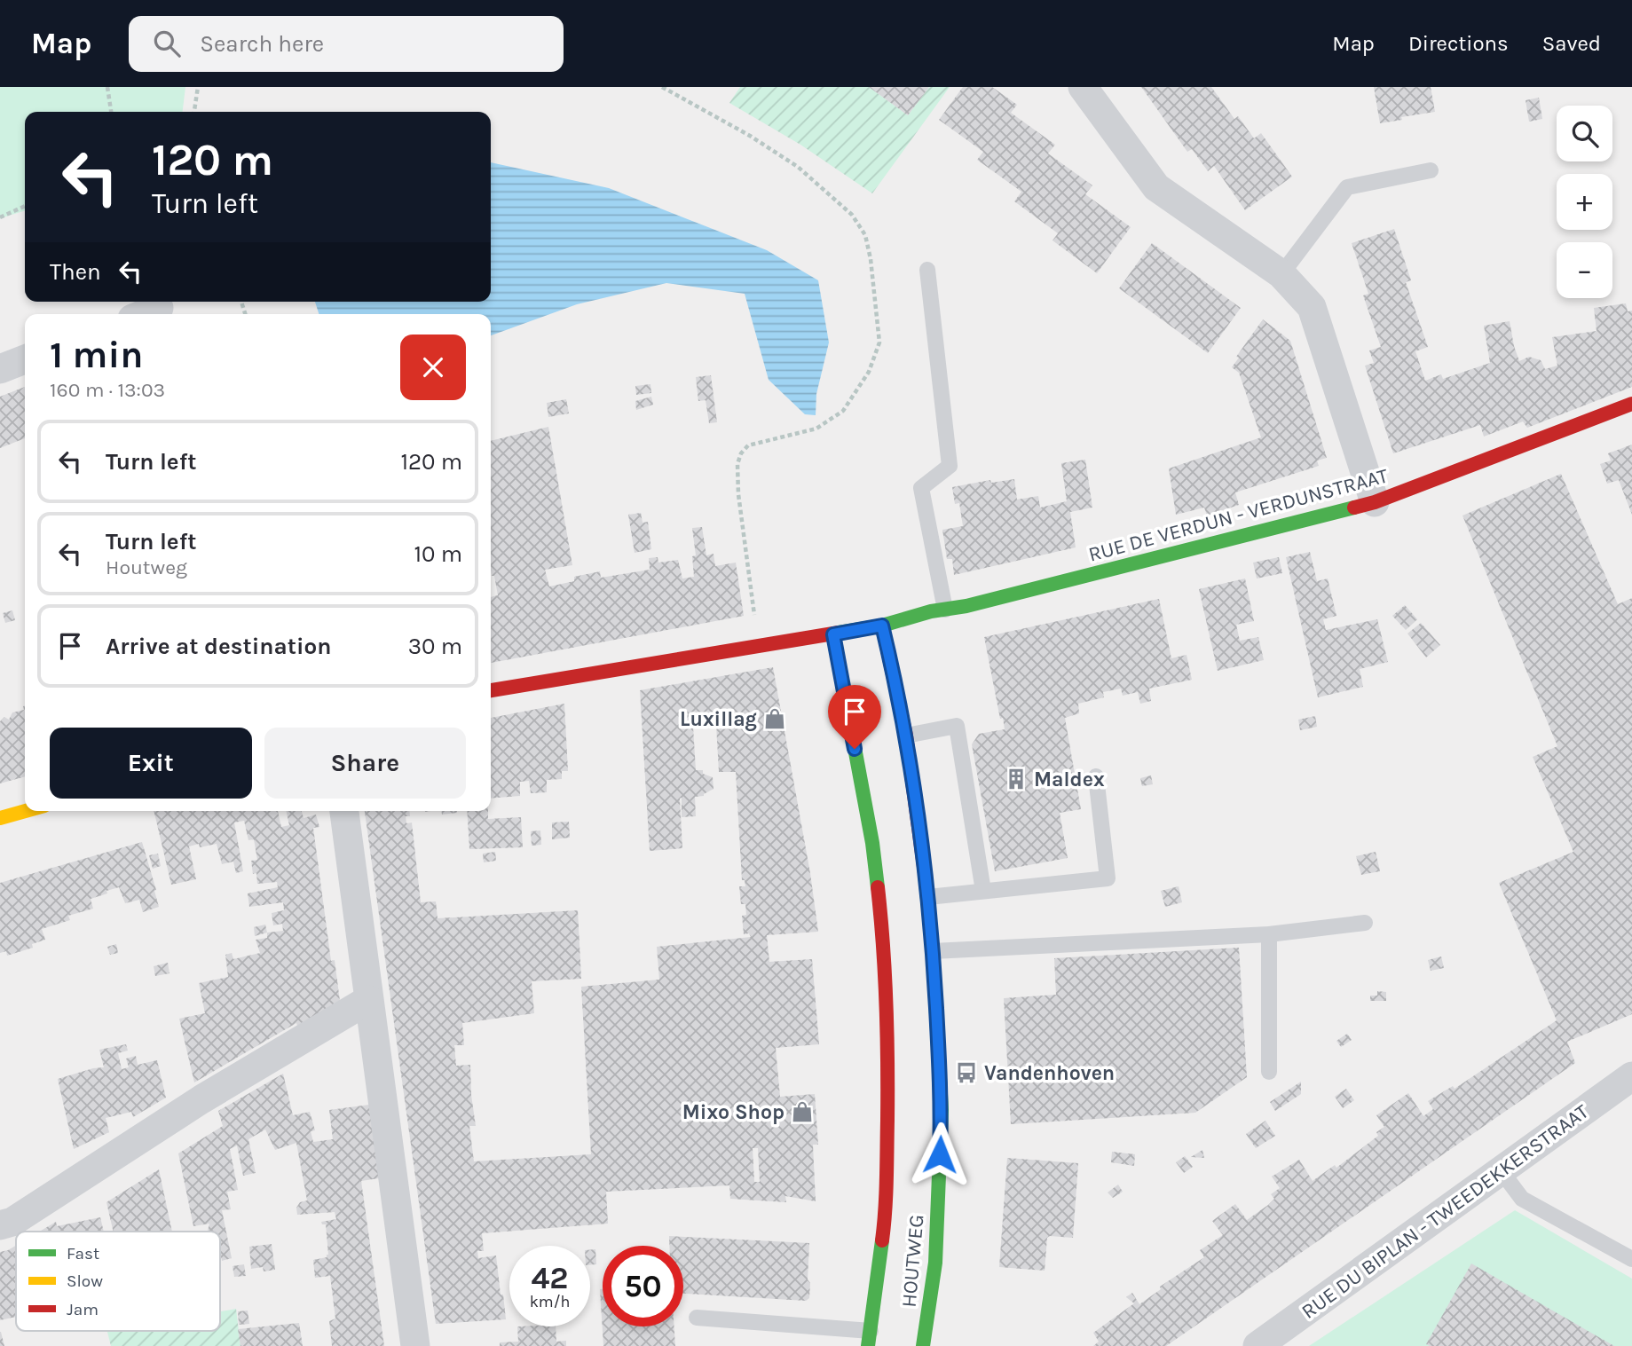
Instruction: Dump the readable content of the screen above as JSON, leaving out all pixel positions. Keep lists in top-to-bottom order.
{
  "streets": {
    "main road": ["RUE DE VERDUN - VERDUNSTRAAT", "HOUTWEG"],
    "street": ["RUE DU BIPLAN - TWEEDEKKERSTRAAT"]
  },
  "crossings": [
    ["RUE DE VERDUN - VERDUNSTRAAT", "HOUTWEG"]
  ],
  "places": {
    "shop": ["Luxillag", "Mixo Shop"],
    "building": ["Maldex"],
    "bus stop": ["Vandenhoven"]
  },
  "legend": ["Fast", "Slow", "Jam"],
  "page": {
    "header": "Map",
    "search": "Search here",
    "nav": ["Map", "Directions", "Saved"],
    "map_buttons": ["+", "−"],
    "turn": ["120 m", "Turn left"],
    "then": "Then",
    "heading": ["1 min", "160 m · 13:03"],
    "list": [
      {
        "name": "Turn left",
        "value": "120 m"
      },
      {
        "name": "Turn left",
        "note": "Houtweg",
        "value": "10 m"
      },
      {
        "name": "Arrive at destination",
        "value": "30 m"
      }
    ],
    "buttons": ["Exit", "Share"],
    "speed": "42 km/h",
    "limit": "50"
  }
}
